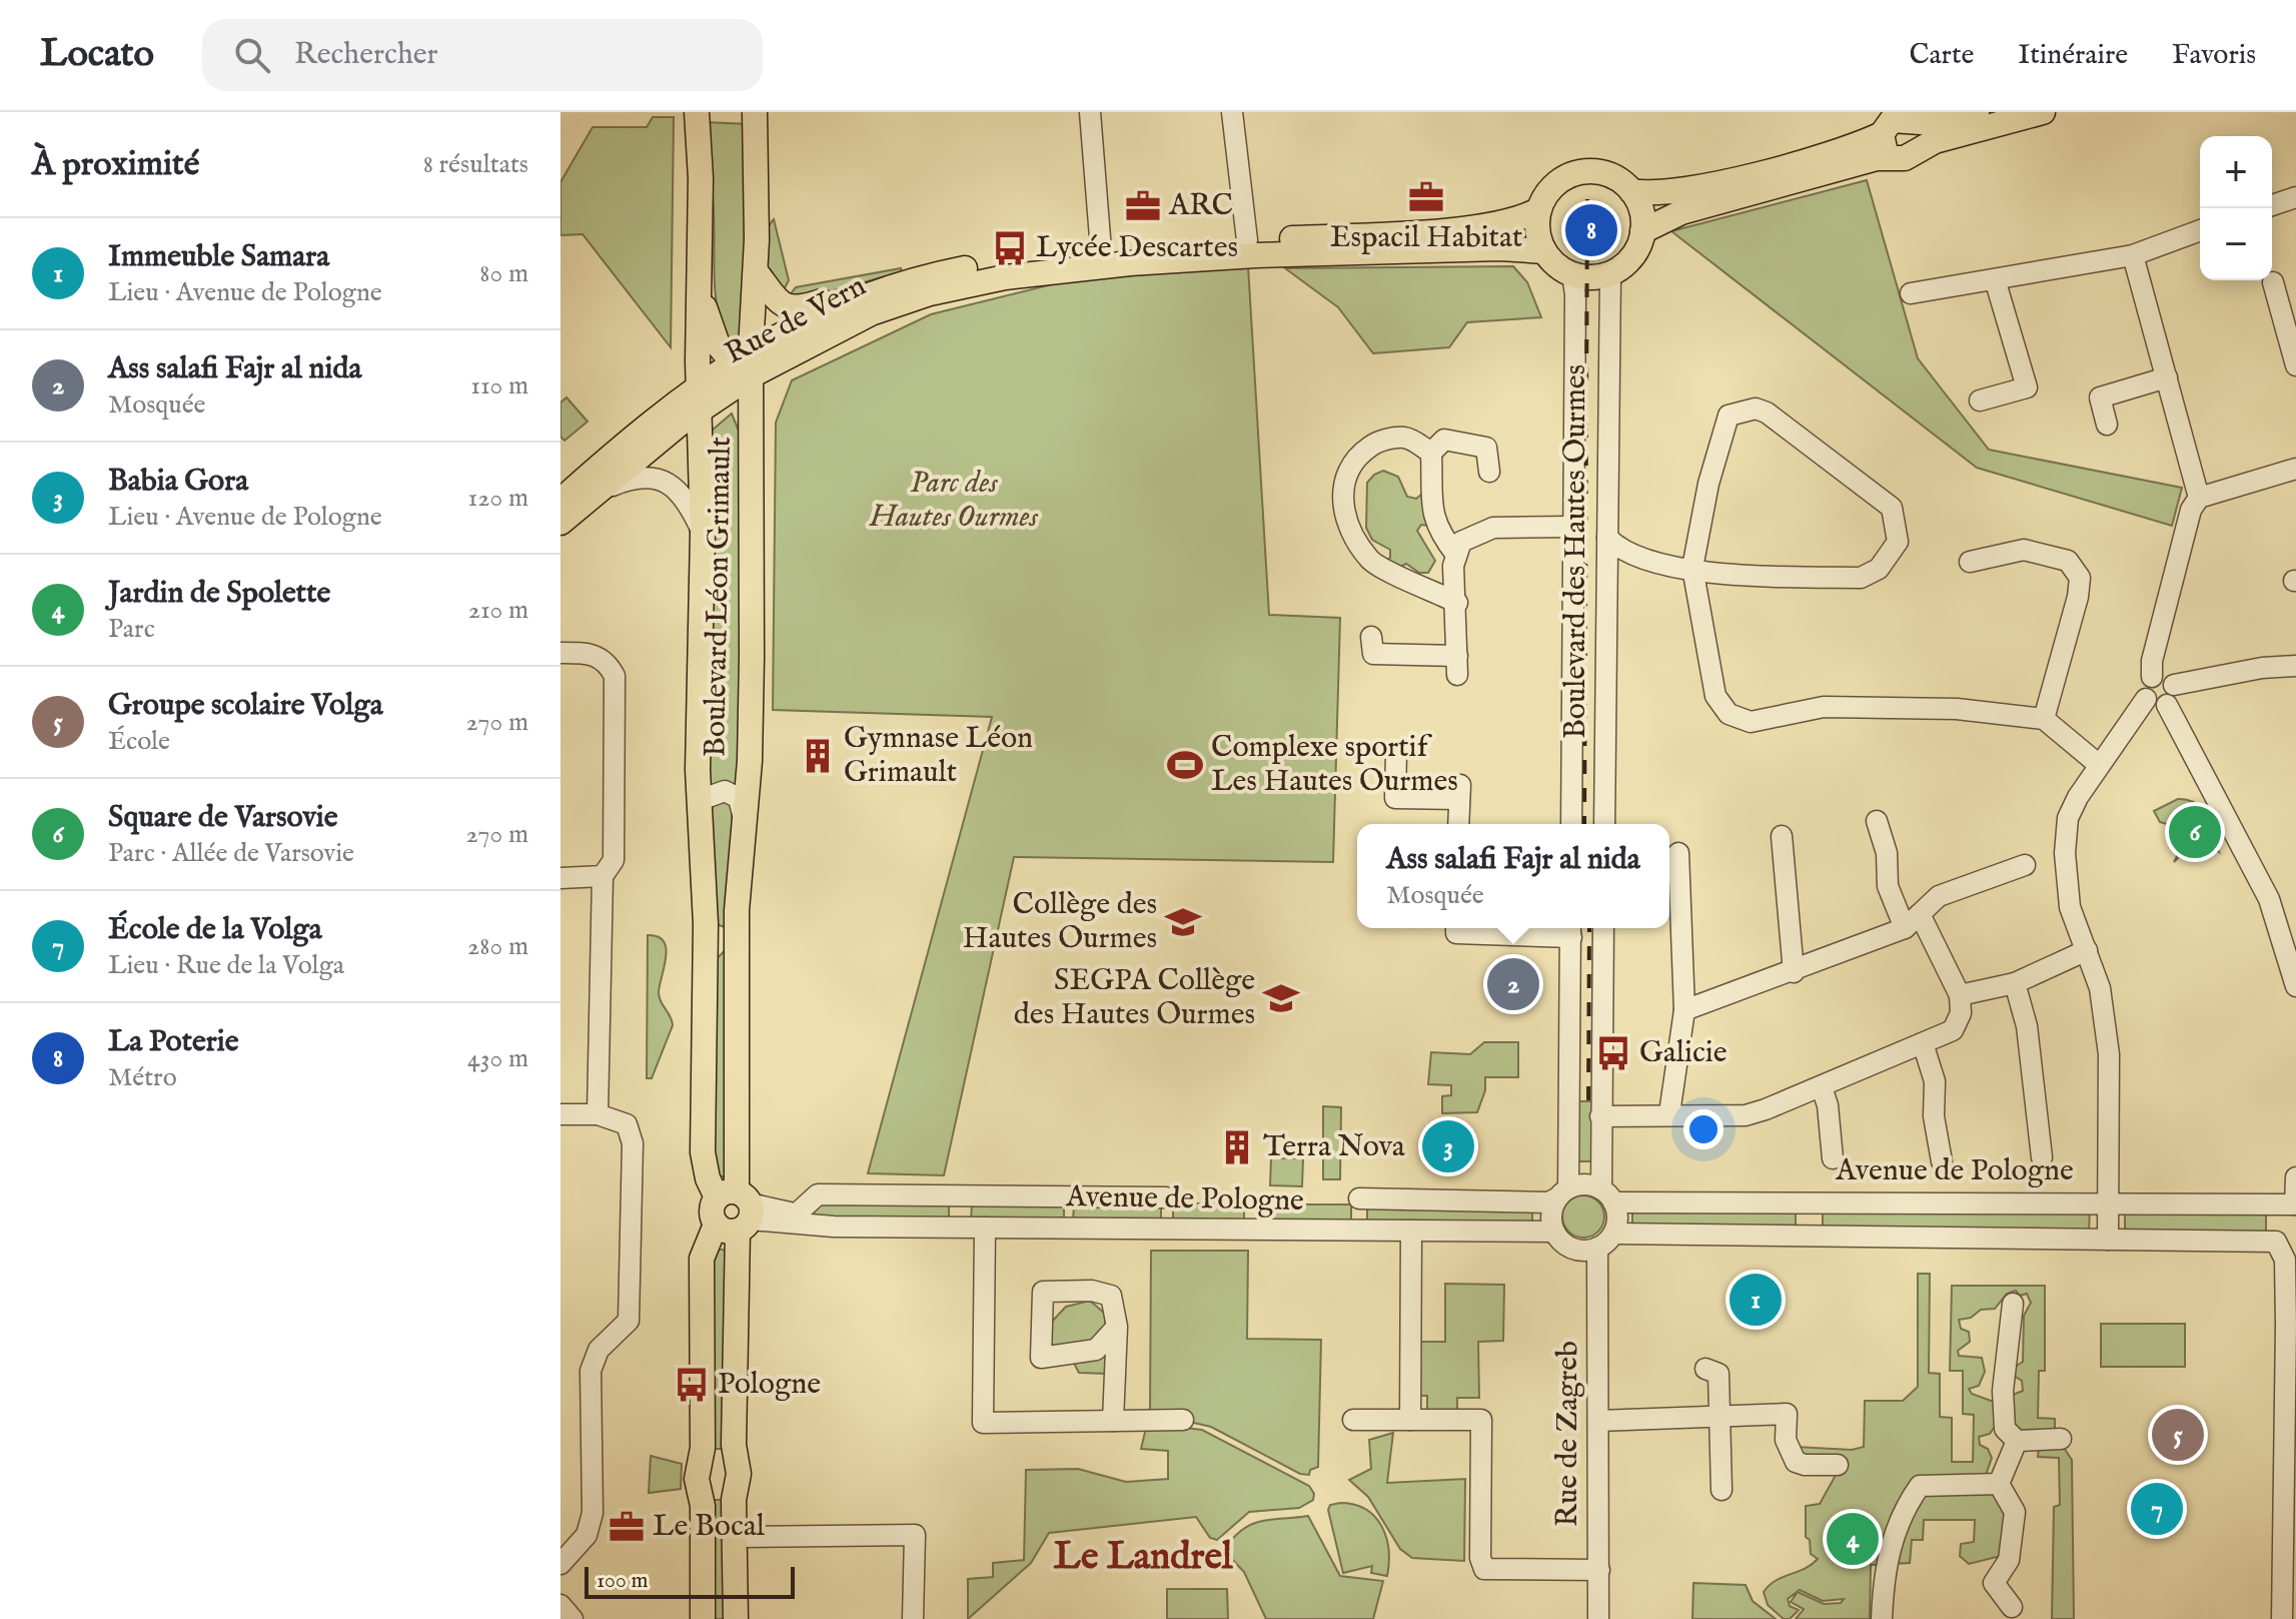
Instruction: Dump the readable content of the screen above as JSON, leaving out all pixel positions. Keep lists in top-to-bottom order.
{
  "streets": {
    "main road": ["Rue de Vern", "Boulevard Léon Grimault"],
    "street": ["Boulevard des Hautes Ourmes", "Avenue de Pologne", "Rue de Zagreb"]
  },
  "crossings": [
    ["Rue de Vern", "Boulevard des Hautes Ourmes"],
    ["Rue de Vern", "Boulevard Léon Grimault"],
    ["Boulevard Léon Grimault", "Avenue de Pologne"],
    ["Avenue de Pologne", "Rue de Zagreb"]
  ],
  "districts": ["Le Landrel"],
  "parks": ["Parc des Hautes Ourmes"],
  "places": {
    "office": ["Espacil Habitat", "ARC", "Le Bocal"],
    "bus stop": ["Lycée Descartes", "Galicie", "Pologne"],
    "building": ["Gymnase Léon Grimault", "Terra Nova"],
    "sports": ["Complexe sportif Les Hautes Ourmes"],
    "school or university": ["Collège des Hautes Ourmes", "SEGPA Collège des Hautes Ourmes"]
  },
  "scale_bar": "100 m",
  "page": {
    "header": "Locato",
    "search": "Rechercher",
    "nav": ["Carte", "Itinéraire", "Favoris"],
    "heading": ["À proximité", "8 résultats"],
    "map_buttons": ["+", "−"],
    "pins": [
      "8",
      "6",
      "2",
      "3",
      "1",
      "5",
      "7",
      "4"
    ],
    "list": [
      {
        "mark": "1",
        "name": "Immeuble Samara",
        "note": "Lieu · Avenue de Pologne",
        "value": "80 m"
      },
      {
        "mark": "2",
        "name": "Ass salafi Fajr al nida",
        "note": "Mosquée",
        "value": "110 m"
      },
      {
        "mark": "3",
        "name": "Babia Gora",
        "note": "Lieu · Avenue de Pologne",
        "value": "120 m"
      },
      {
        "mark": "4",
        "name": "Jardin de Spolette",
        "note": "Parc",
        "value": "210 m"
      },
      {
        "mark": "5",
        "name": "Groupe scolaire Volga",
        "note": "École",
        "value": "270 m"
      },
      {
        "mark": "6",
        "name": "Square de Varsovie",
        "note": "Parc · Allée de Varsovie",
        "value": "270 m"
      },
      {
        "mark": "7",
        "name": "École de la Volga",
        "note": "Lieu · Rue de la Volga",
        "value": "280 m"
      },
      {
        "mark": "8",
        "name": "La Poterie",
        "note": "Métro",
        "value": "430 m"
      }
    ],
    "popup": ["Ass salafi Fajr al nida", "Mosquée"],
    "scale": "100 m"
  }
}
